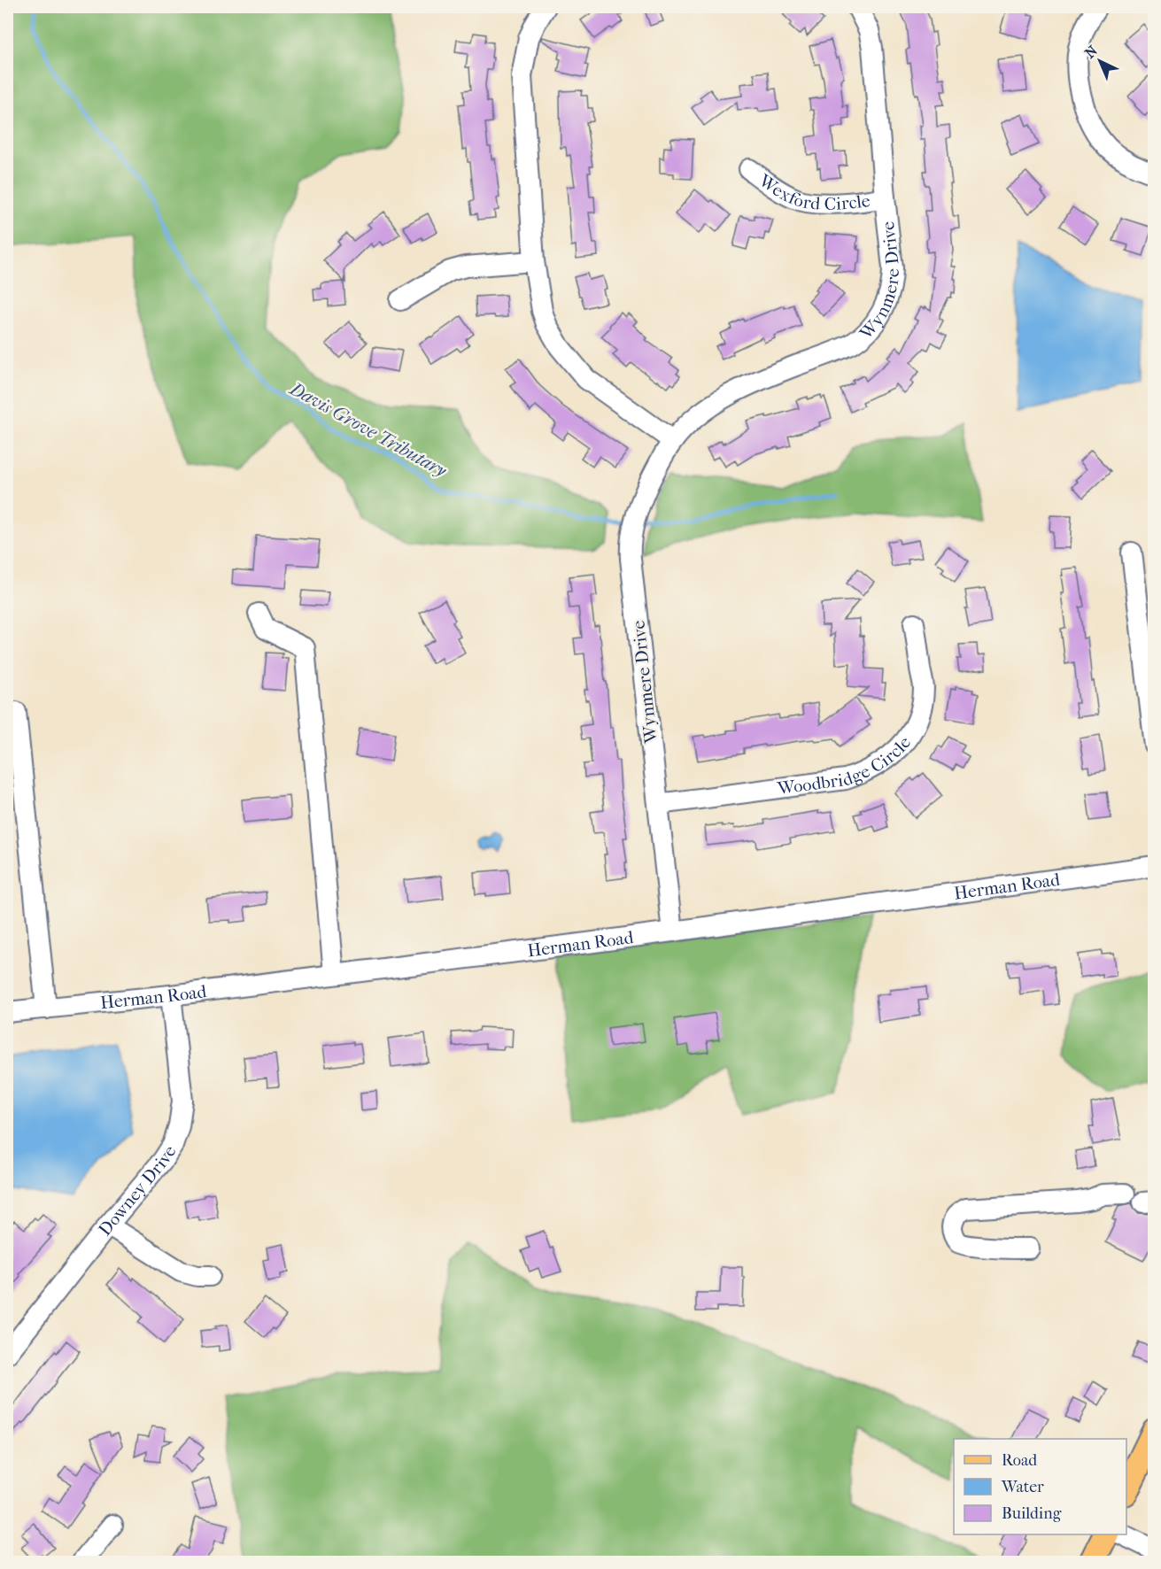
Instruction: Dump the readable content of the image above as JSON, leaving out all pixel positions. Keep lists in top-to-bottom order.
{
  "streets": {
    "street": [
      "Wexford Circle",
      "Wynmere Drive",
      "Woodbridge Circle",
      "Herman Road",
      "Downey Drive"
    ]
  },
  "crossings": [
    ["Wexford Circle", "Wynmere Drive"],
    ["Wynmere Drive", "Woodbridge Circle"],
    ["Wynmere Drive", "Herman Road"],
    ["Herman Road", "Downey Drive"]
  ],
  "water": ["Davis Grove Tributary"],
  "legend": ["Road", "Water", "Building"],
  "north": "top left"
}
